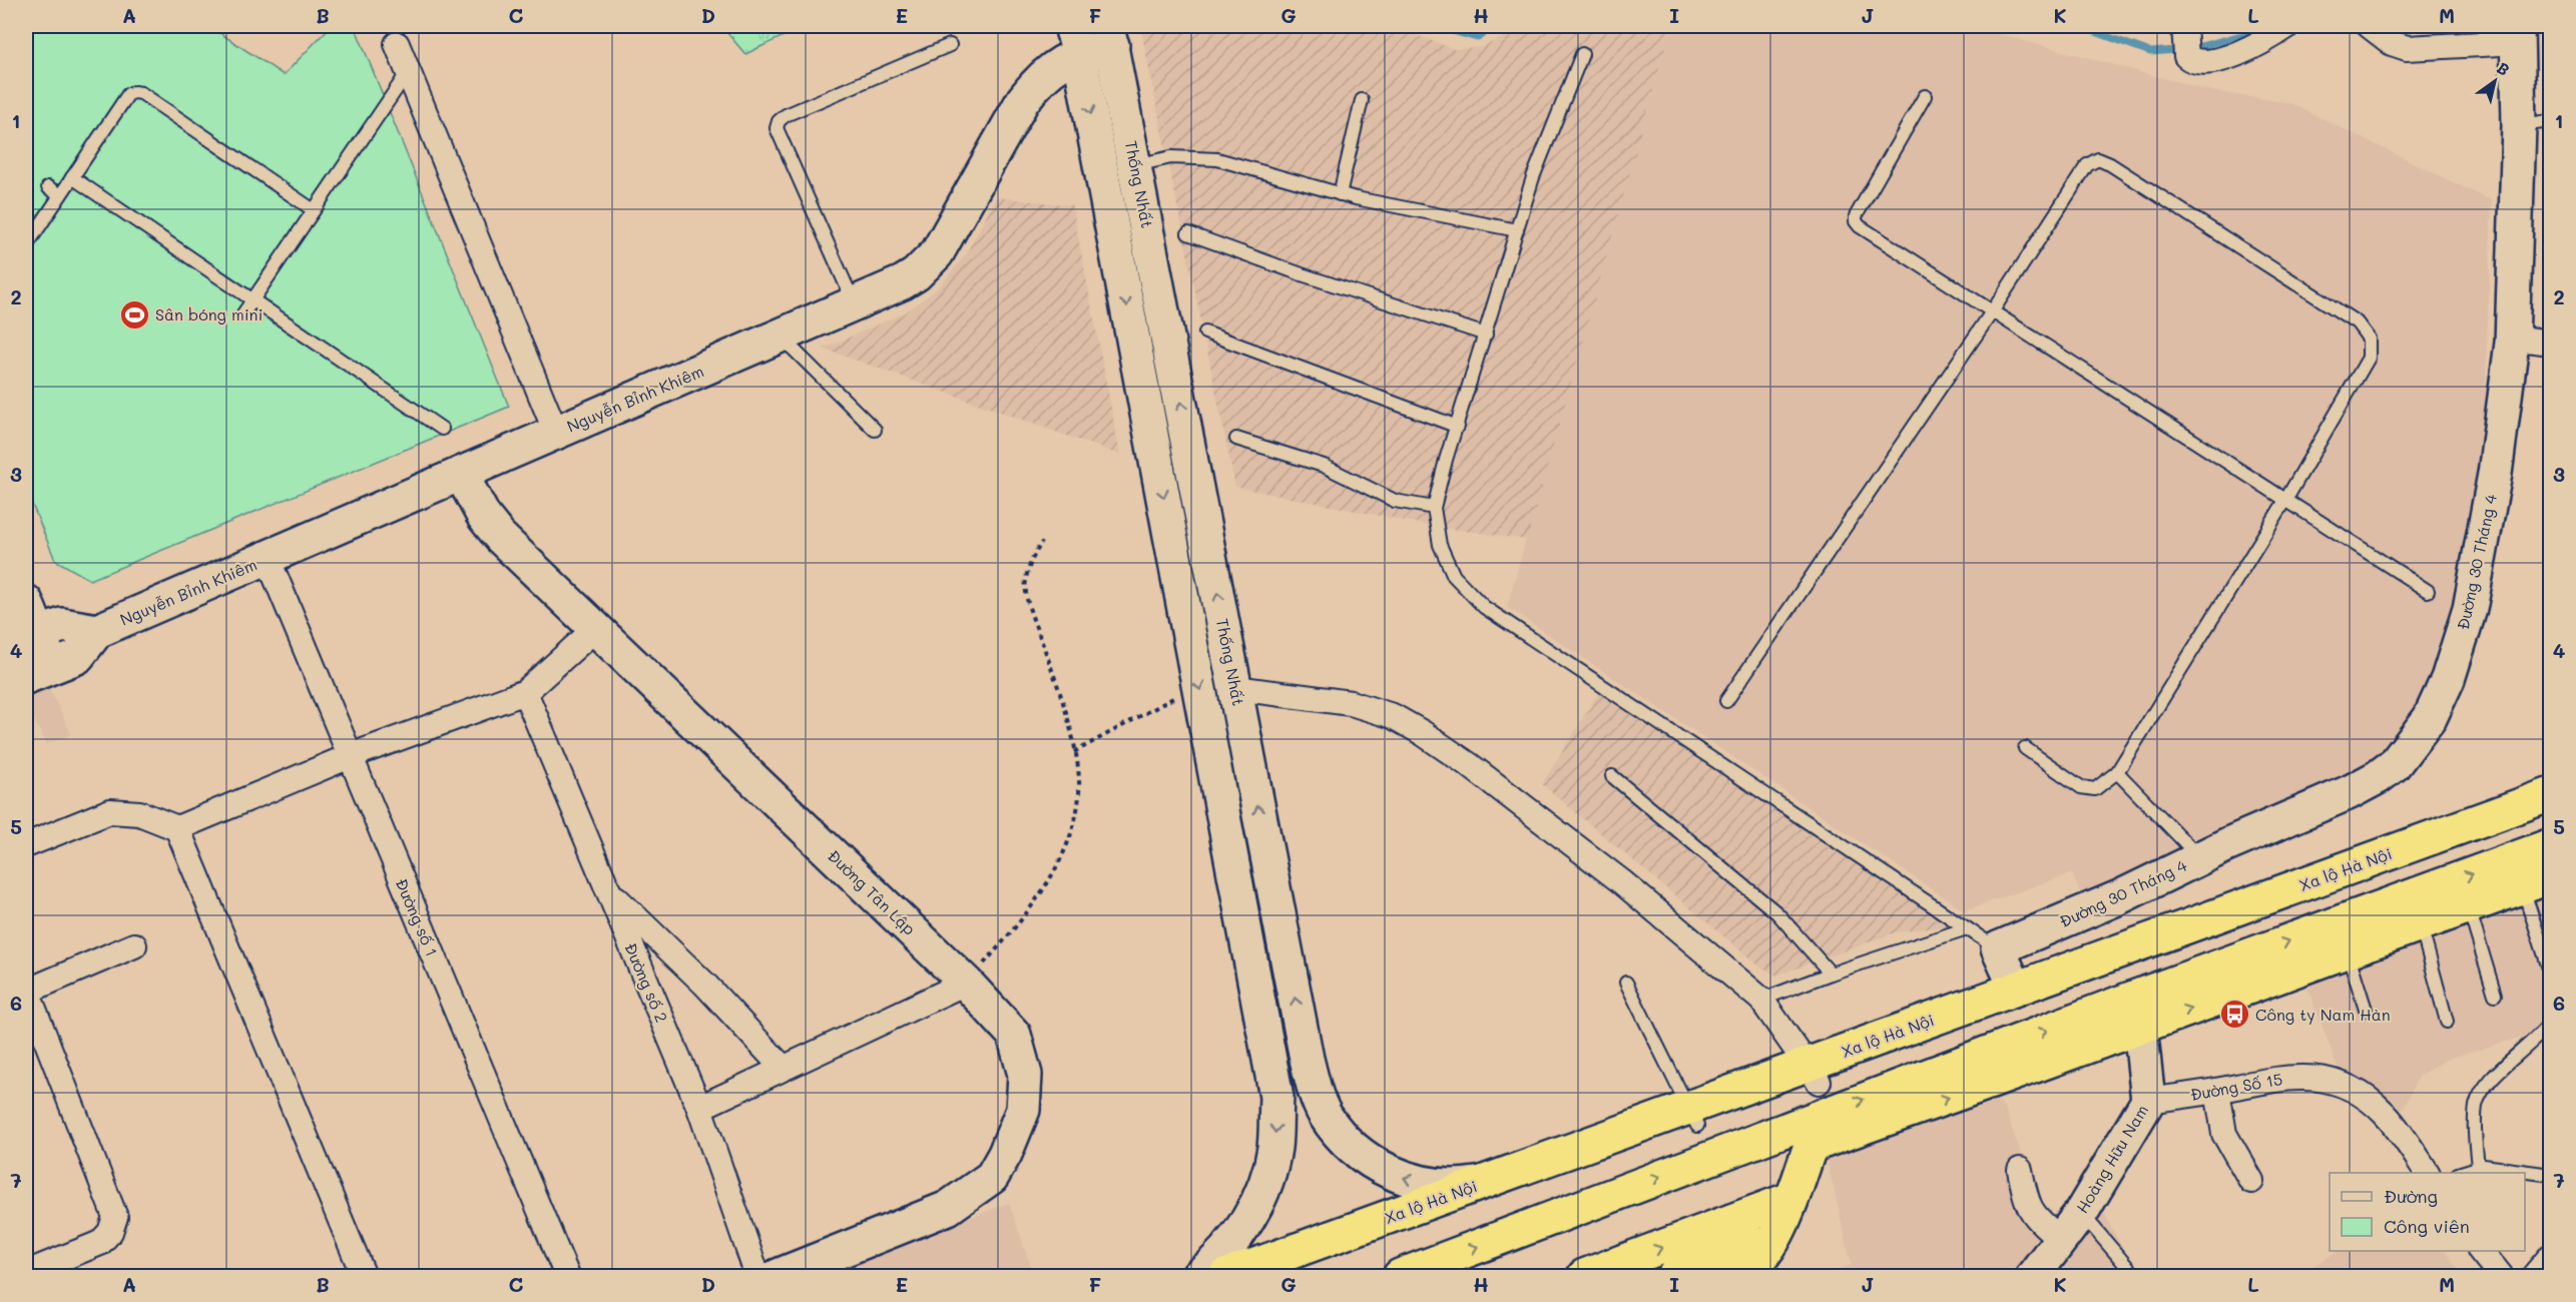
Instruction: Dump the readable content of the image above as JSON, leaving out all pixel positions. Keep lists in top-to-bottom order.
{
  "streets": {
    "highway": ["Xa lộ Hà Nội"],
    "street": [
      "Thống Nhất",
      "Nguyễn Bỉnh Khiêm",
      "Đường 30 Tháng 4",
      "Đường Tân Lập",
      "Đường số 1",
      "Đường số 2",
      "Đường Số 15",
      "Hoàng Hữu Nam"
    ]
  },
  "crossings": [
    ["Thống Nhất", "Nguyễn Bỉnh Khiêm"],
    ["Thống Nhất", "Xa lộ Hà Nội"],
    ["Nguyễn Bỉnh Khiêm", "Đường Tân Lập"],
    ["Nguyễn Bỉnh Khiêm", "Đường số 1"],
    ["Đường Số 15", "Hoàng Hữu Nam"]
  ],
  "places": {
    "sports": ["Sân bóng mini"],
    "bus stop": ["Công ty Nam Hàn"]
  },
  "legend": ["Đường", "Công viên"],
  "north": "top right",
  "grid": {
    "columns": [
      "A",
      "B",
      "C",
      "D",
      "E",
      "F",
      "G",
      "H",
      "I",
      "J",
      "K",
      "L",
      "M"
    ],
    "rows": [
      "1",
      "2",
      "3",
      "4",
      "5",
      "6",
      "7"
    ]
  }
}
